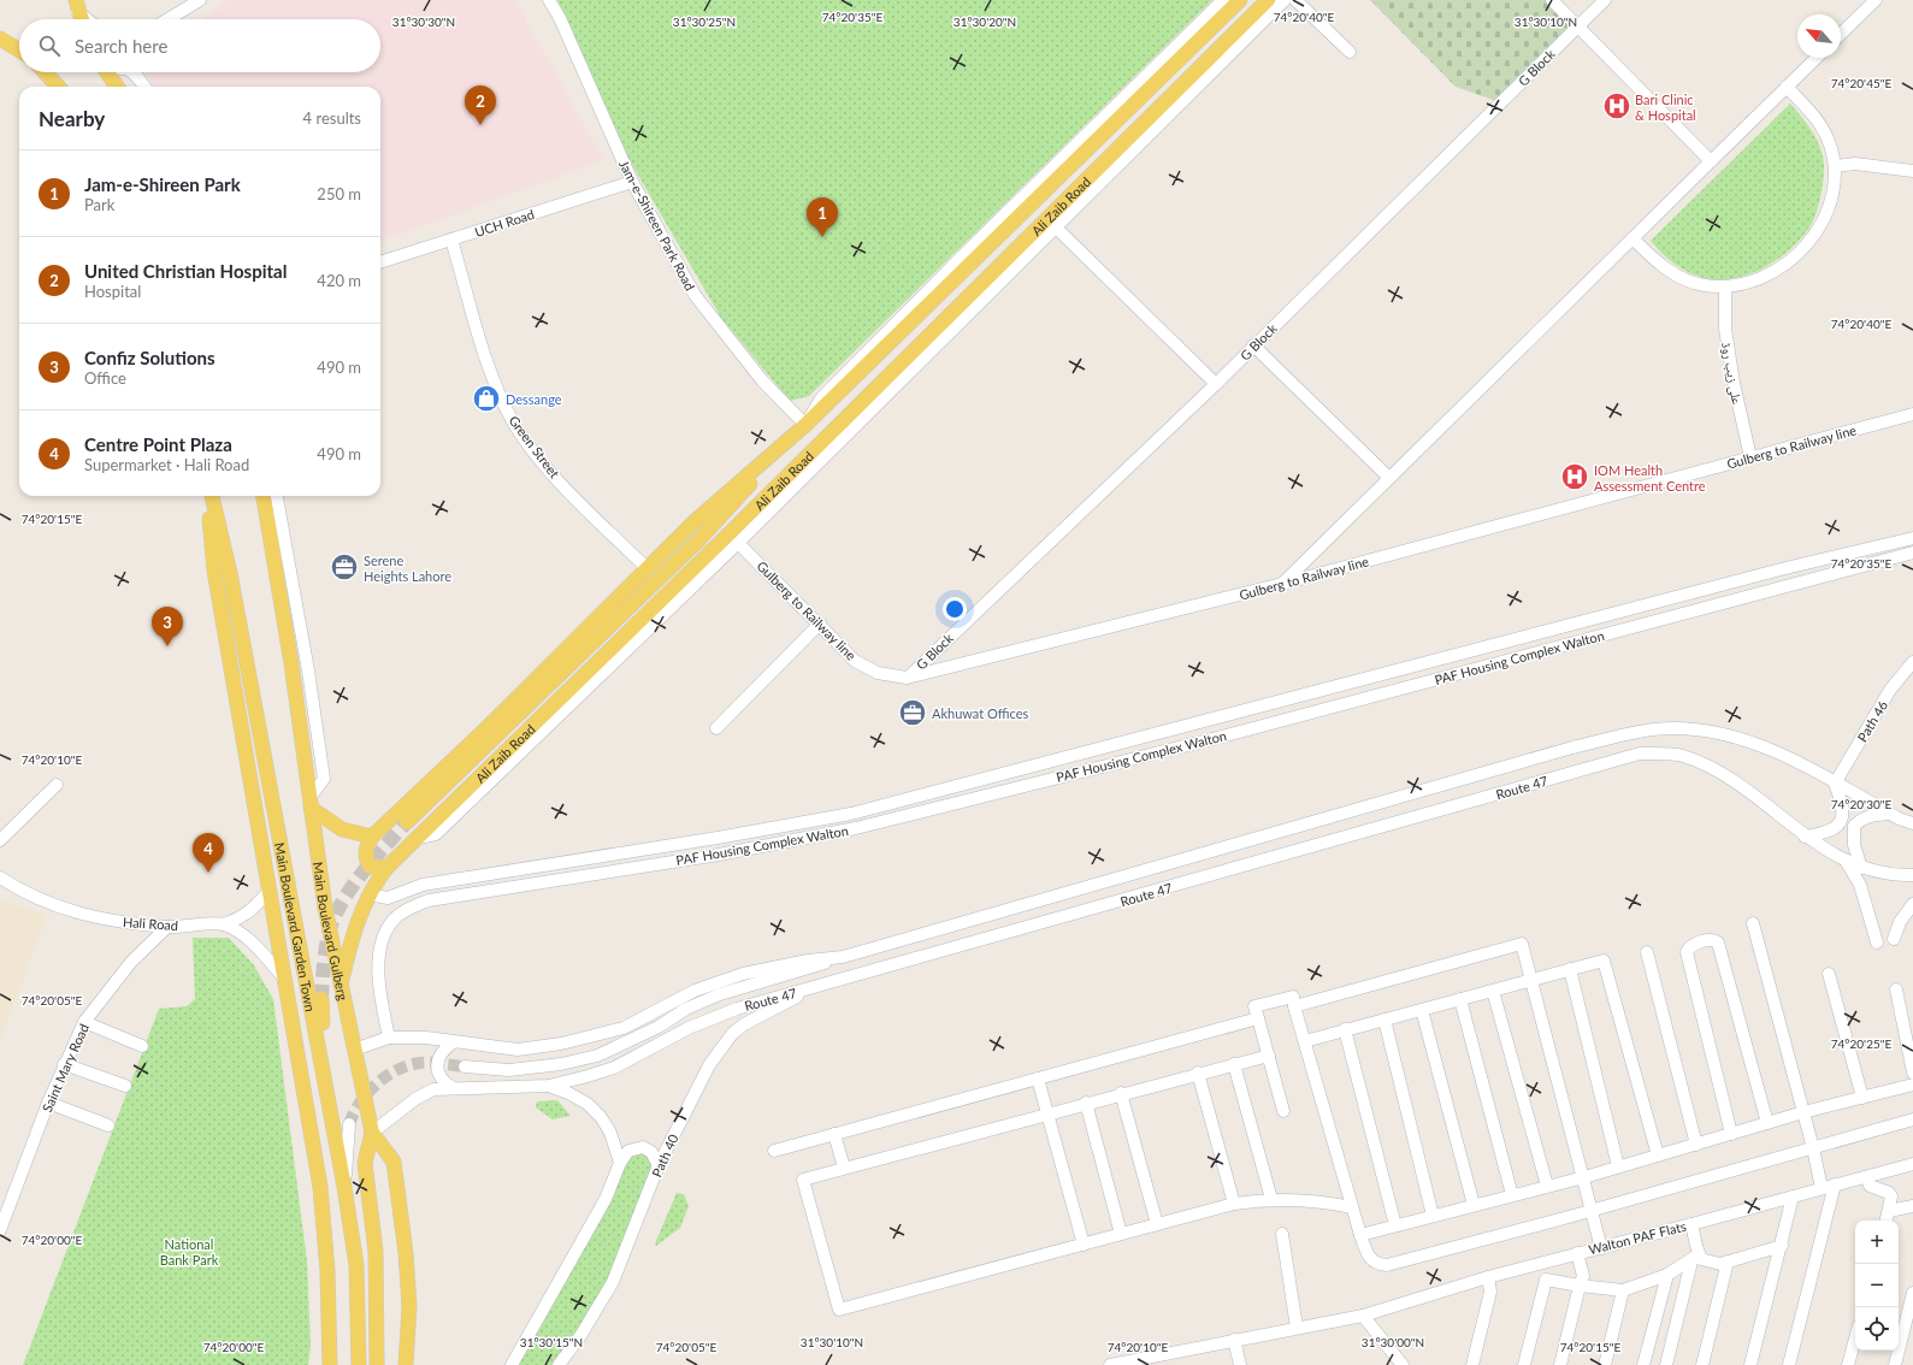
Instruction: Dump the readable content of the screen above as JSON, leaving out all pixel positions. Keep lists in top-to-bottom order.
{
  "streets": {
    "main road": ["Ali Zaib Road", "Main Boulevard Garden Town", "Main Boulevard Gulberg"],
    "street": [
      "G Block",
      "UCH Road",
      "Jam-e-Shireen Park Road",
      "علی زیب روڈ",
      "Green Street",
      "Gulberg to Railway line",
      "PAF Housing Complex Walton",
      "Path 46",
      "Route 47",
      "Hali Road",
      "Saint Mary Road",
      "Path 40",
      "Walton PAF Flats"
    ]
  },
  "crossings": [
    ["G Block", "Gulberg to Railway line"],
    ["Ali Zaib Road", "Jam-e-Shireen Park Road"],
    ["Ali Zaib Road", "Green Street"],
    ["Ali Zaib Road", "PAF Housing Complex Walton"],
    ["Ali Zaib Road", "Main Boulevard Gulberg"],
    ["UCH Road", "Jam-e-Shireen Park Road"],
    ["UCH Road", "Green Street"],
    ["علی زیب روڈ", "Gulberg to Railway line"],
    ["PAF Housing Complex Walton", "Route 47"],
    ["Path 46", "Route 47"],
    ["Route 47", "Main Boulevard Gulberg"],
    ["Route 47", "Path 40"],
    ["Hali Road", "Saint Mary Road"]
  ],
  "parks": ["National Bank Park"],
  "places": {
    "hospital": ["Bari Clinic & Hospital", "IOM Health Assessment Centre"],
    "shop": ["Dessange"],
    "office": ["Serene Heights Lahore", "Akhuwat Offices"]
  },
  "north": "top left",
  "page": {
    "search": "Search here",
    "pins": [
      "2",
      "1",
      "3",
      "4"
    ],
    "heading": ["Nearby", "4 results"],
    "list": [
      {
        "mark": "1",
        "name": "Jam-e-Shireen Park",
        "note": "Park",
        "value": "250 m"
      },
      {
        "mark": "2",
        "name": "United Christian Hospital",
        "note": "Hospital",
        "value": "420 m"
      },
      {
        "mark": "3",
        "name": "Confiz Solutions",
        "note": "Office",
        "value": "490 m"
      },
      {
        "mark": "4",
        "name": "Centre Point Plaza",
        "note": "Supermarket · Hali Road",
        "value": "490 m"
      }
    ],
    "map_buttons": ["+", "−"]
  },
  "coordinates": [
    "74°20'35\"E",
    "74°20'40\"E",
    "31°30'30\"N",
    "31°30'25\"N",
    "31°30'20\"N",
    "31°30'10\"N",
    "74°20'45\"E",
    "74°20'15\"E",
    "74°20'10\"E",
    "74°20'30\"E",
    "74°20'05\"E",
    "74°20'25\"E",
    "74°20'00\"E",
    "31°30'15\"N",
    "31°30'00\"N"
  ]
}
